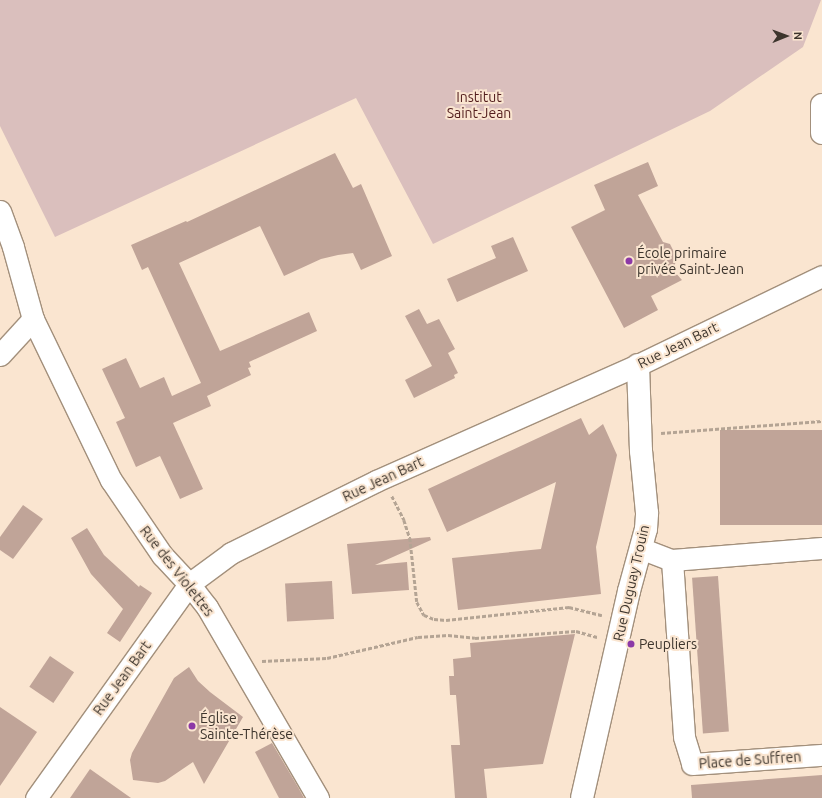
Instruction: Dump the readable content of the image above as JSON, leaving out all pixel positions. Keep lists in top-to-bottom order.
{
  "streets": {
    "street": [
      "Rue Jean Bart",
      "Rue des Violettes",
      "Rue Duguay Trouin",
      "Place de Suffren"
    ]
  },
  "crossings": [
    ["Rue Jean Bart", "Rue des Violettes"],
    ["Rue Jean Bart", "Rue Duguay Trouin"]
  ],
  "parks": ["Institut Saint-Jean"],
  "places": ["École primaire privée Saint-Jean", "Peupliers", "Église Sainte-Thérèse"],
  "north": "right"
}
